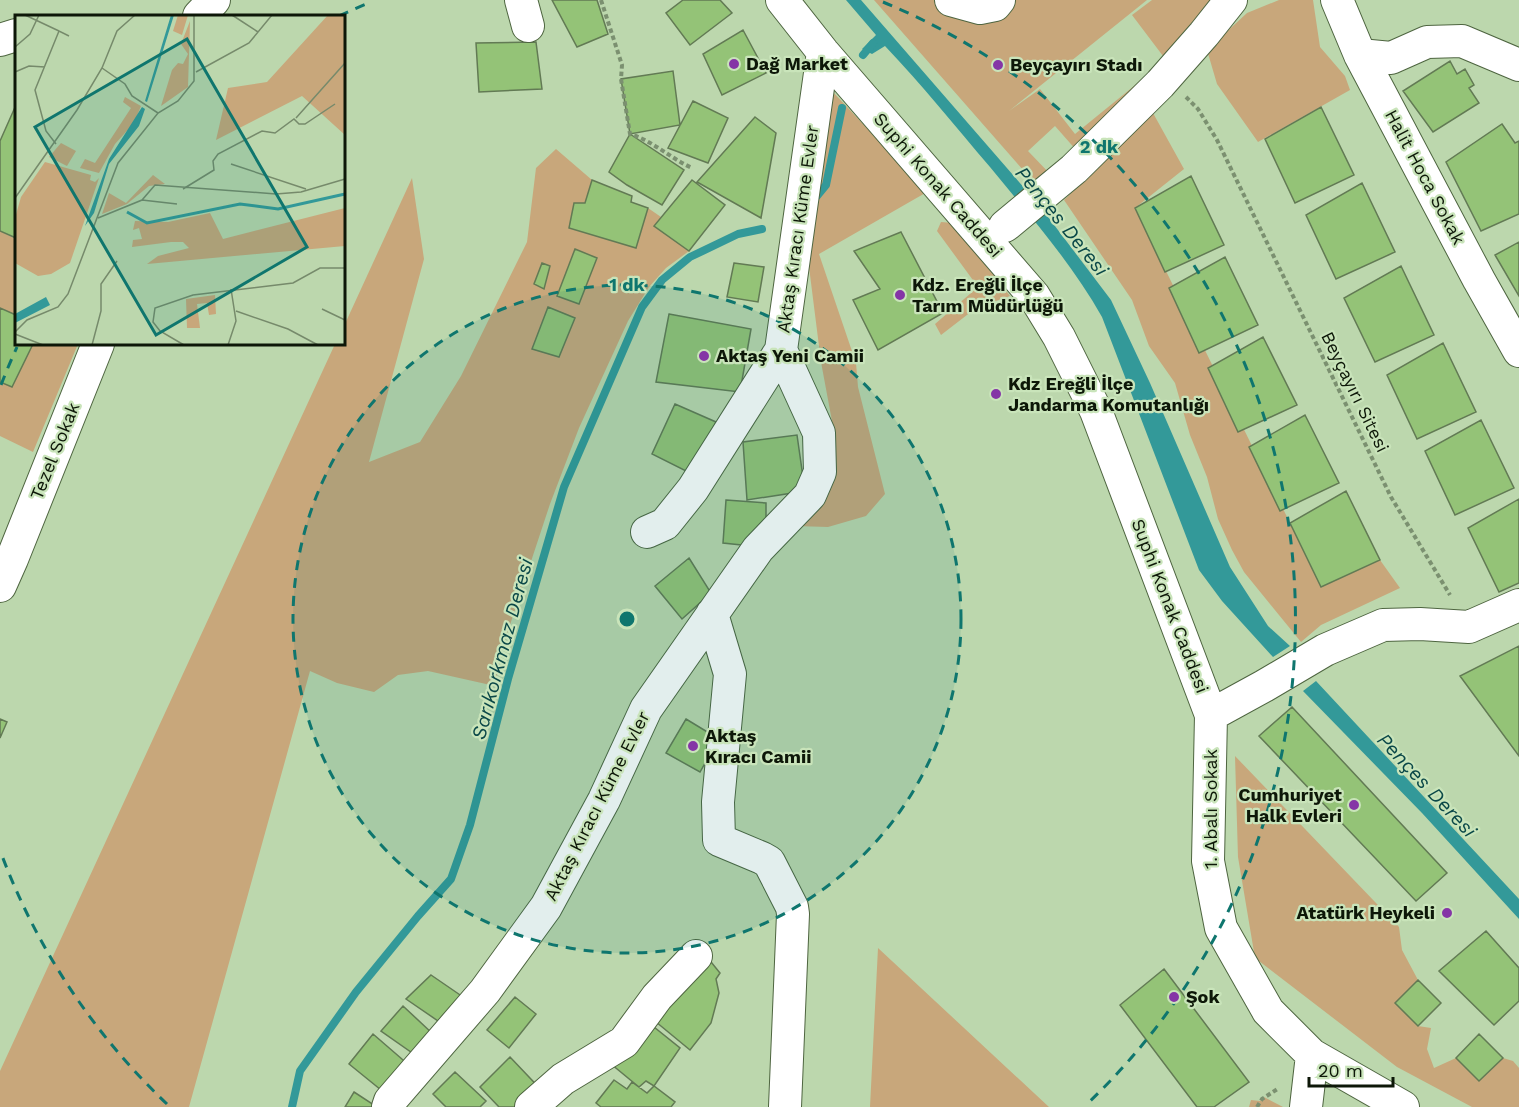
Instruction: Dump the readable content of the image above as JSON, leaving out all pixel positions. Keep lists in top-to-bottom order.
{
  "streets": {
    "street": [
      "Halit Hoca Sokak",
      "Suphi Konak Caddesi",
      "Aktaş Kıracı Küme Evler",
      "Tezel Sokak",
      "1. Abalı Sokak"
    ],
    "path": ["Beyçayırı Sitesi"]
  },
  "crossings": [
    ["Suphi Konak Caddesi", "Aktaş Kıracı Küme Evler"],
    ["Suphi Konak Caddesi", "1. Abalı Sokak"]
  ],
  "water": ["Pençes Deresi", "Sarıkorkmaz Deresi"],
  "places": [
    "Dağ Market",
    "Beyçayırı Stadı",
    "Kdz. Ereğli İlçe Tarım Müdürlüğü",
    "Aktaş Yeni Camii",
    "Kdz Ereğli İlçe Jandarma Komutanlığı",
    "Aktaş Kıracı Camii",
    "Cumhuriyet Halk Evleri",
    "Atatürk Heykeli",
    "Şok"
  ],
  "scale_bar": "20 m",
  "rings": ["2 dk", "1 dk"]
}
